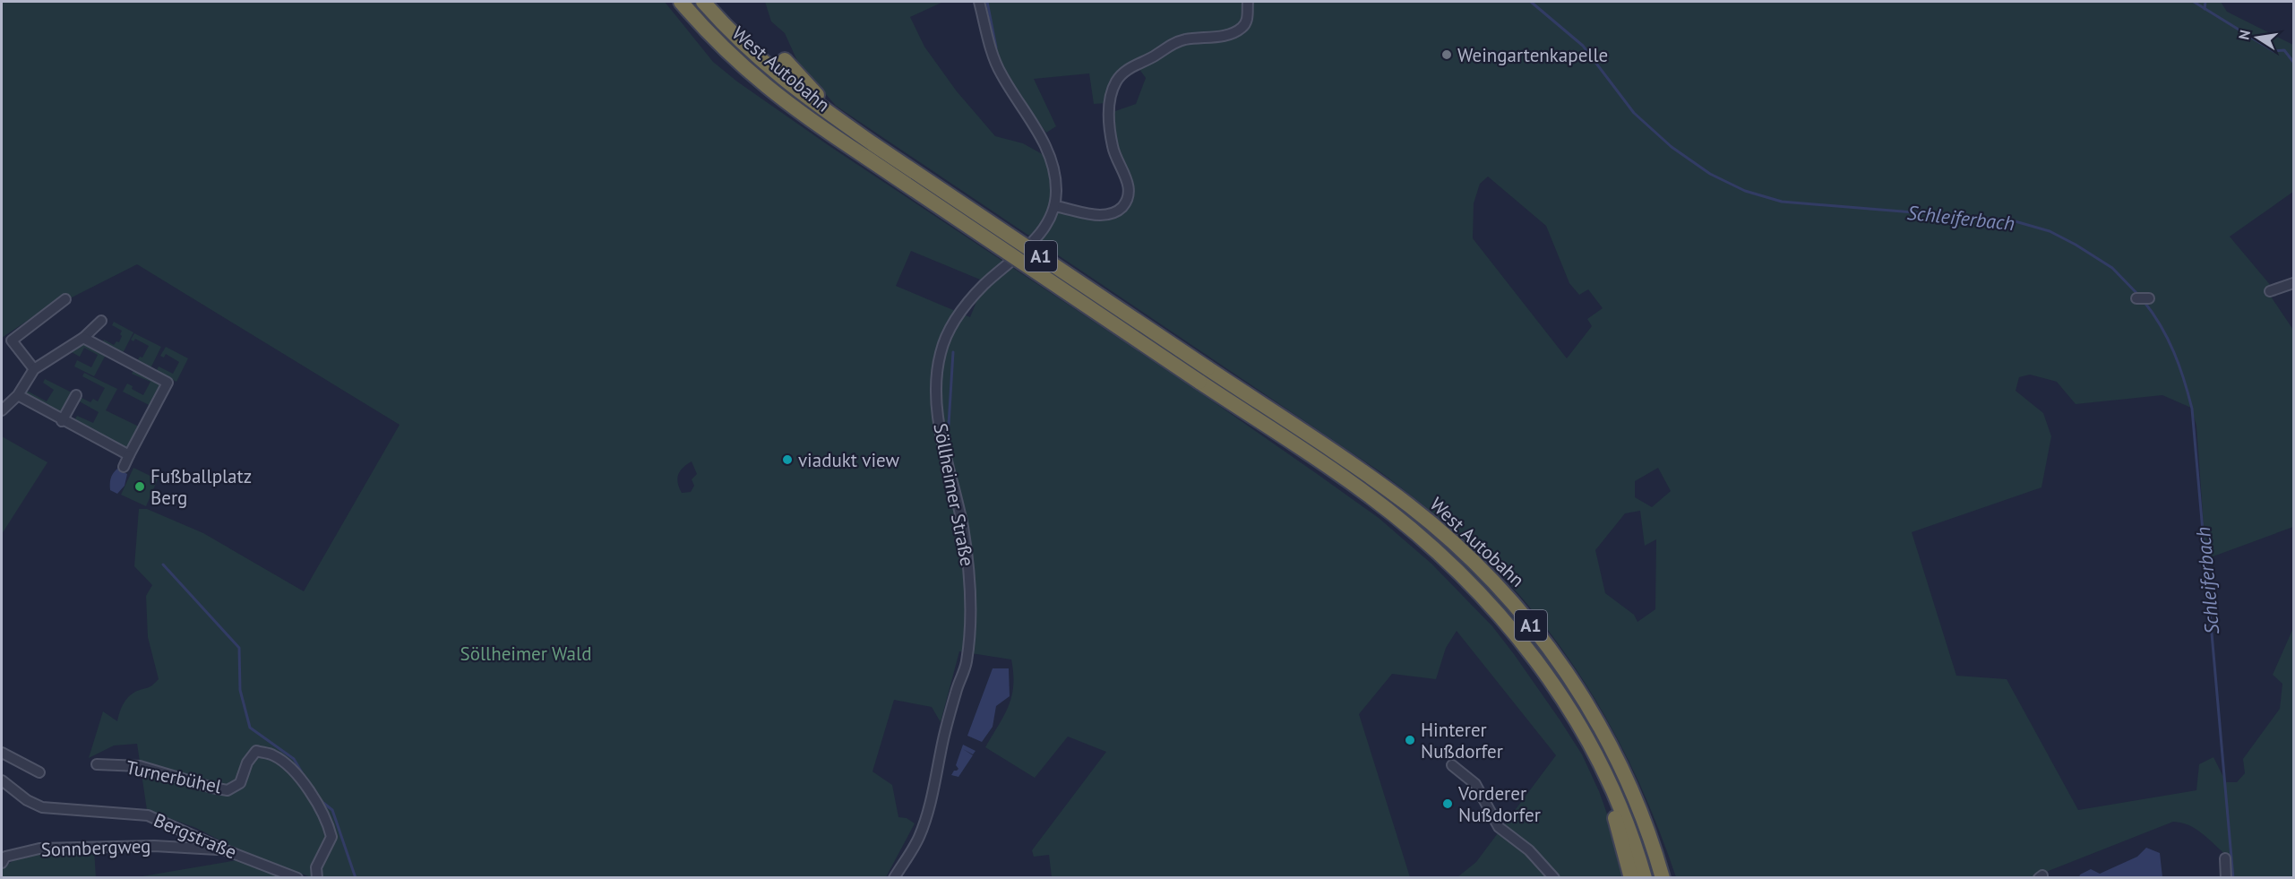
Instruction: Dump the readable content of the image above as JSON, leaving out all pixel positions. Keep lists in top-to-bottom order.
{
  "streets": {
    "highway": ["West Autobahn", "A1"],
    "street": [
      "Söllheimer Straße",
      "Turnerbühel",
      "Bergstraße",
      "Sonnbergweg"
    ]
  },
  "crossings": [
    ["Bergstraße", "Sonnbergweg"]
  ],
  "water": ["Schleiferbach"],
  "parks": ["Söllheimer Wald"],
  "places": [
    "Weingartenkapelle",
    "viadukt view",
    "Fußballplatz Berg",
    "Hinterer Nußdorfer",
    "Vorderer Nußdorfer"
  ],
  "north": "left"
}
